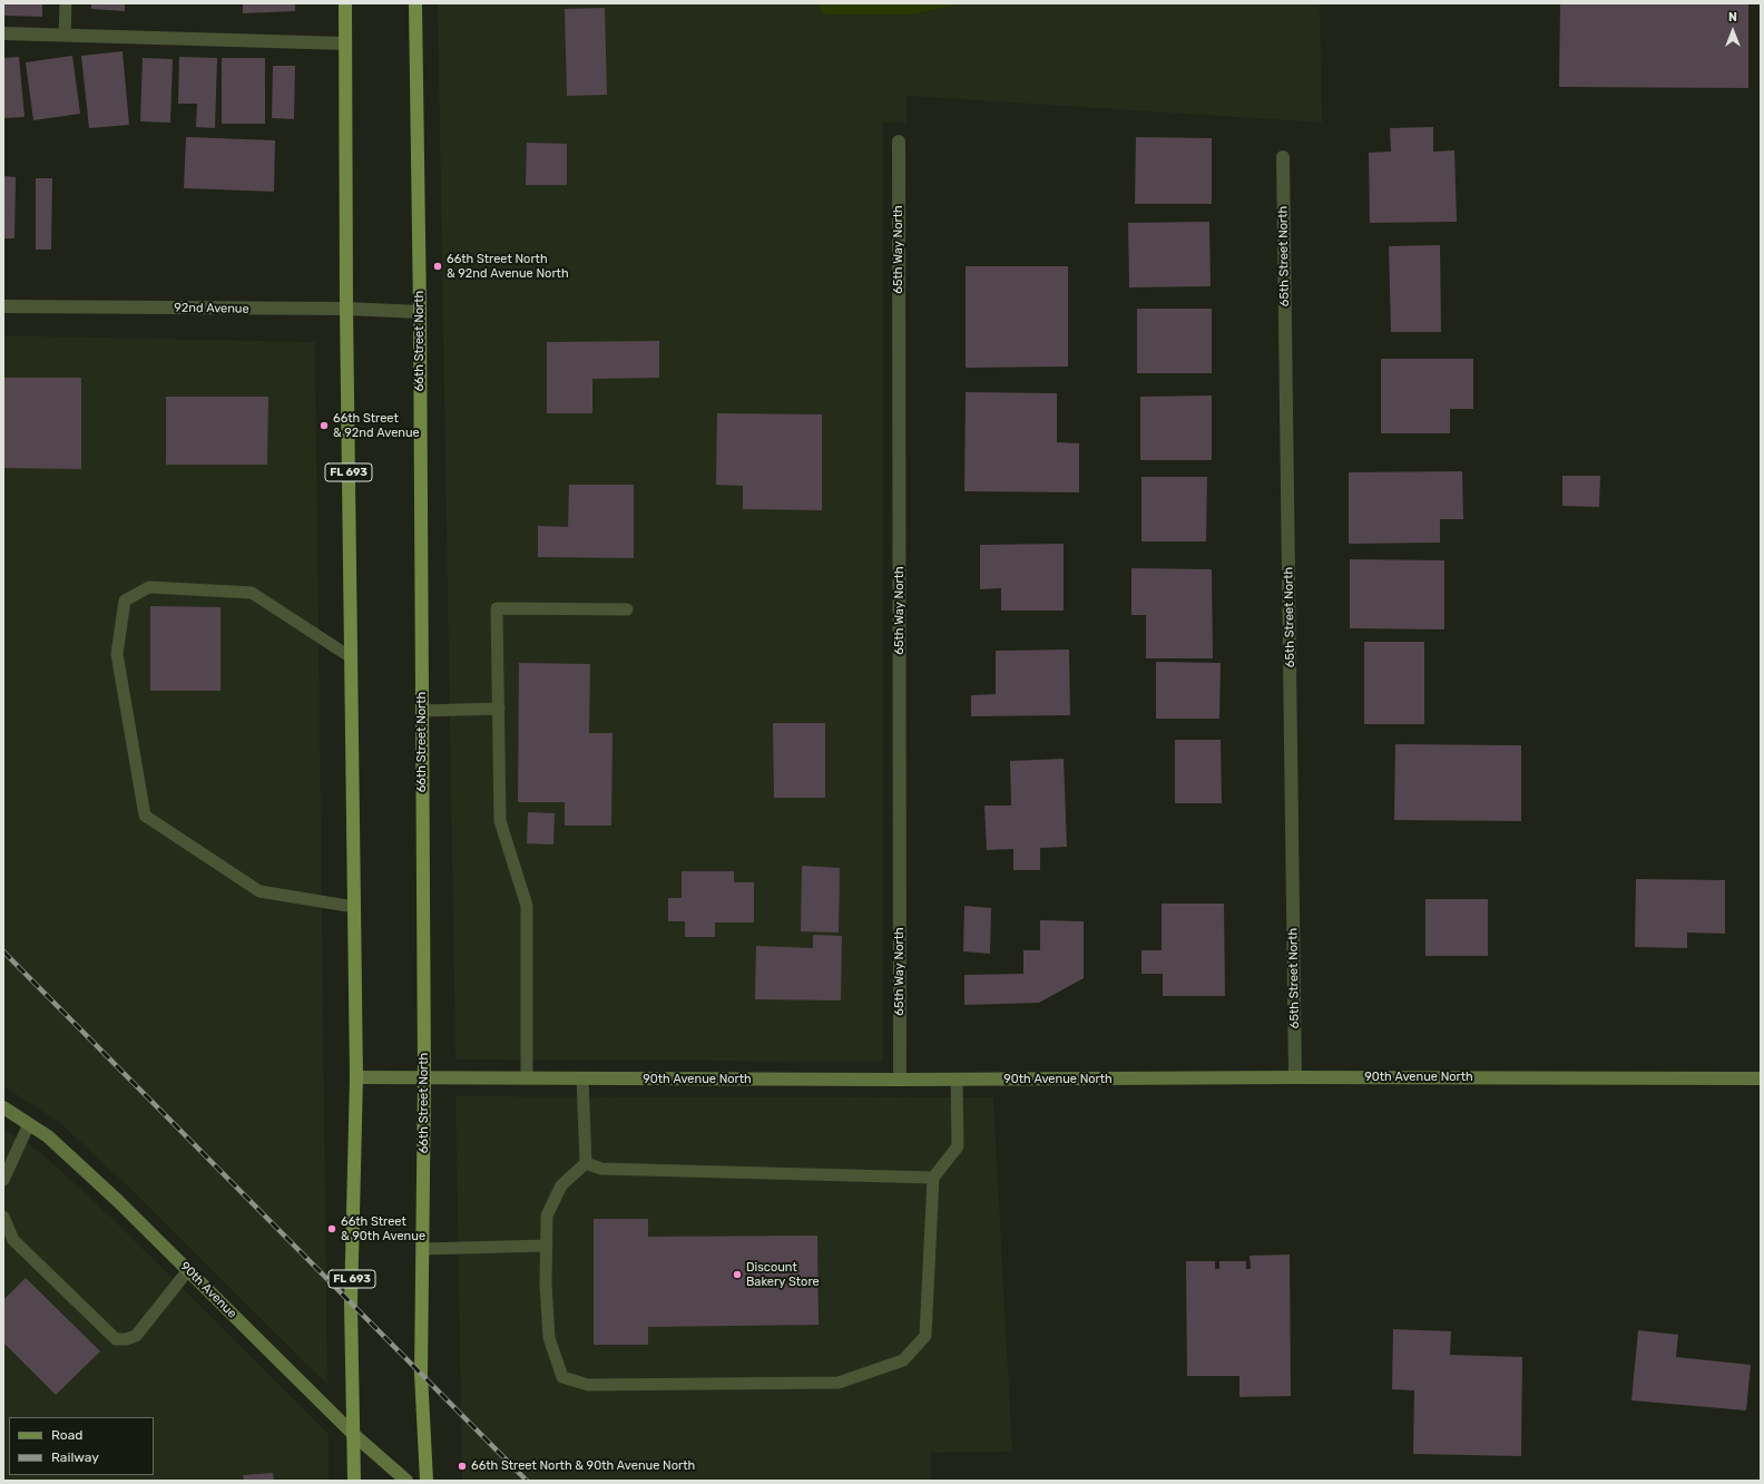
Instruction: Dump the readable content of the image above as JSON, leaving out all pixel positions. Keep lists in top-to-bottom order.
{
  "streets": {
    "main road": ["66th Street North", "FL 693"],
    "street": [
      "65th Way North",
      "65th Street North",
      "92nd Avenue",
      "90th Avenue North",
      "90th Avenue"
    ]
  },
  "crossings": [
    ["65th Way North", "90th Avenue North"],
    ["65th Street North", "90th Avenue North"],
    ["92nd Avenue", "66th Street North"],
    ["92nd Avenue", "FL 693"],
    ["66th Street North", "90th Avenue North"],
    ["FL 693", "90th Avenue North"],
    ["FL 693", "90th Avenue"]
  ],
  "places": [
    "66th Street North & 92nd Avenue North",
    "66th Street & 92nd Avenue",
    "66th Street & 90th Avenue",
    "Discount Bakery Store",
    "66th Street North & 90th Avenue North"
  ],
  "legend": ["Road", "Railway"],
  "north": "top"
}
